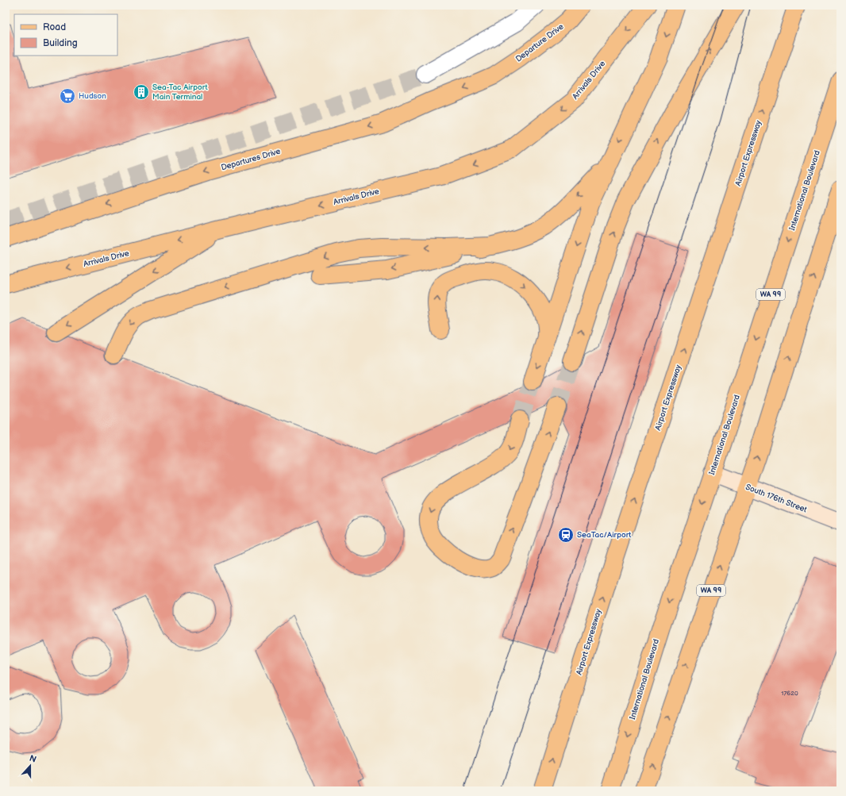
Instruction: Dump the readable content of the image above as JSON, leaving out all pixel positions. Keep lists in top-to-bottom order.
{
  "streets": {
    "main road": [
      "Departure Drive",
      "Arrivals Drive",
      "Airport Expressway",
      "Departures Drive",
      "International Boulevard",
      "WA 99"
    ],
    "street": ["South 176th Street"]
  },
  "crossings": [
    ["Departure Drive", "Departures Drive"],
    ["International Boulevard", "South 176th Street"],
    ["WA 99", "South 176th Street"]
  ],
  "places": {
    "building": ["Sea-Tac Airport Main Terminal"],
    "supermarket": ["Hudson"],
    "station": ["SeaTac/Airport"]
  },
  "house_numbers": ["17620"],
  "legend": ["Road", "Building"],
  "north": "top"
}
